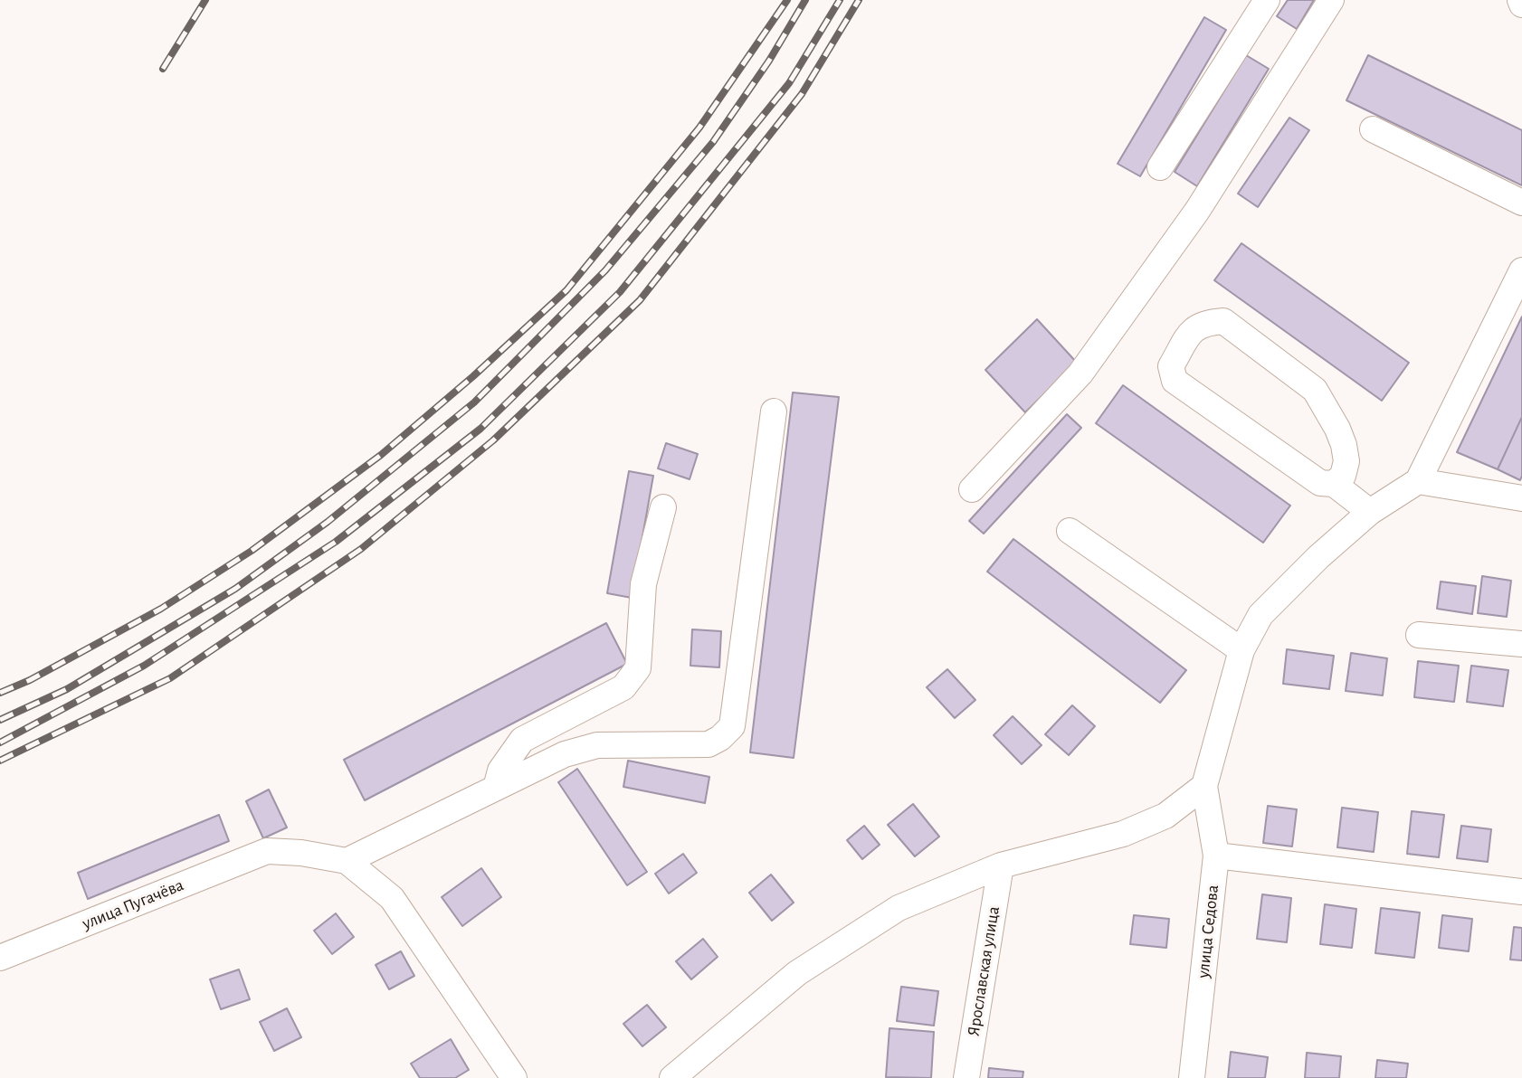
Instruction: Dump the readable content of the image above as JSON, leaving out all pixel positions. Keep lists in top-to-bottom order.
{
  "streets": {
    "street": ["улица Пугачёва", "улица Седова", "Ярославская улица"]
  }
}
